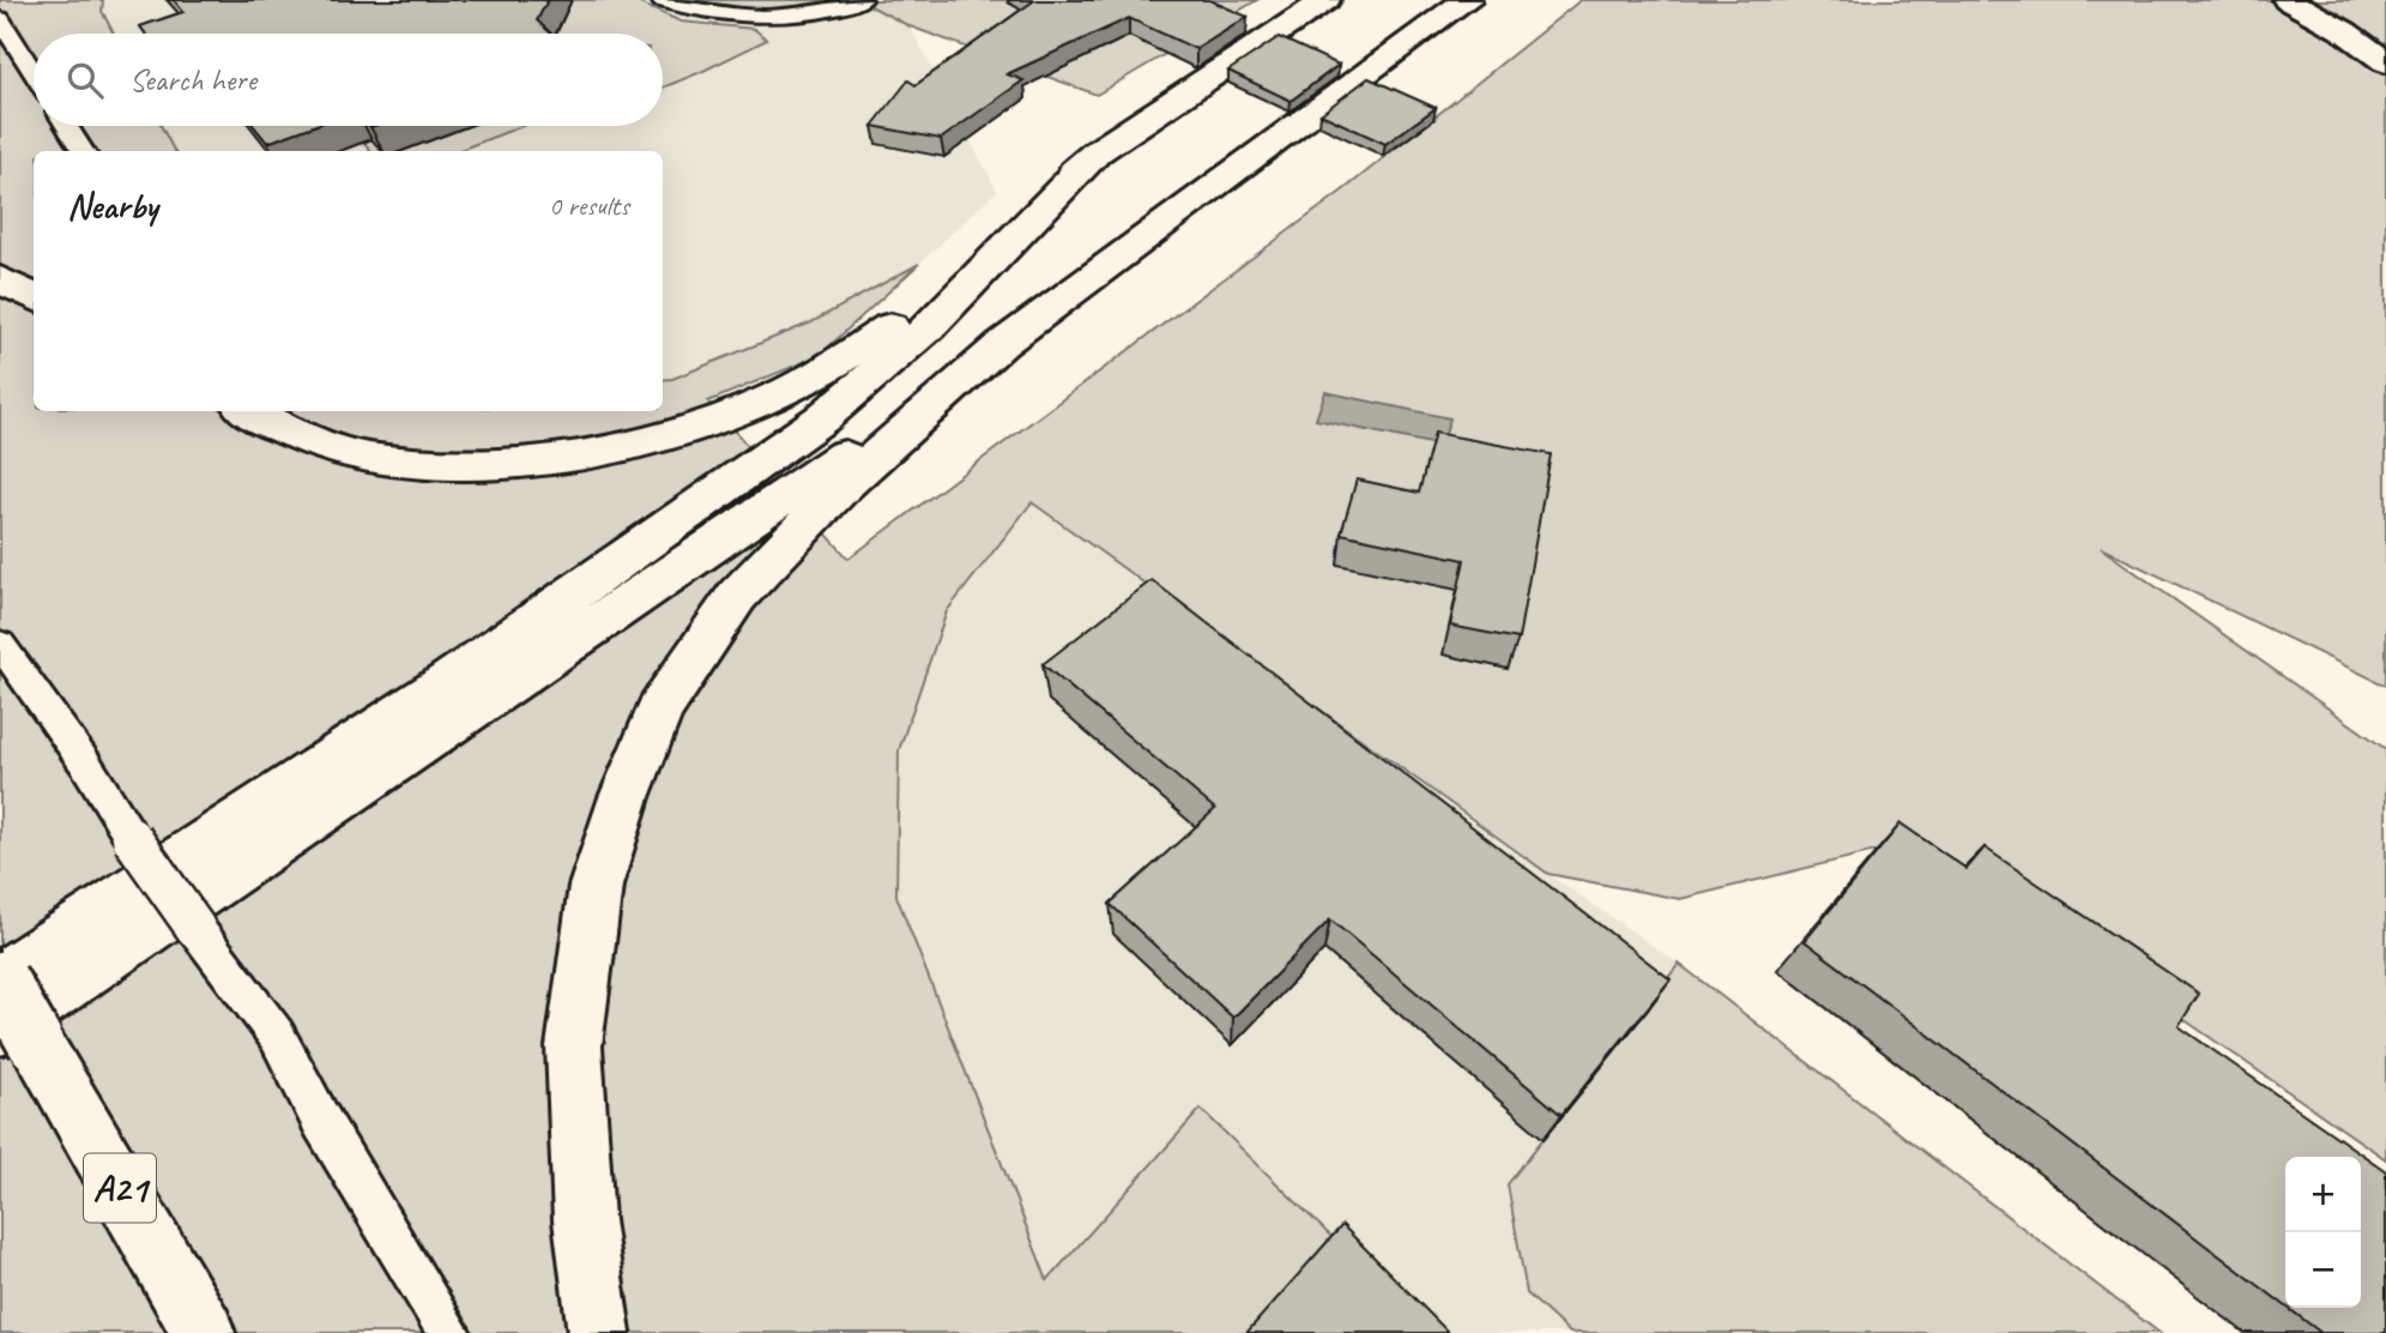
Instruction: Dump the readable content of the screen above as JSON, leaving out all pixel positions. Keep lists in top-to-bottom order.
{
  "streets": {
    "highway": ["A21"]
  },
  "page": {
    "search": "Search here",
    "heading": ["Nearby", "0 results"],
    "map_buttons": ["+", "−"]
  }
}
